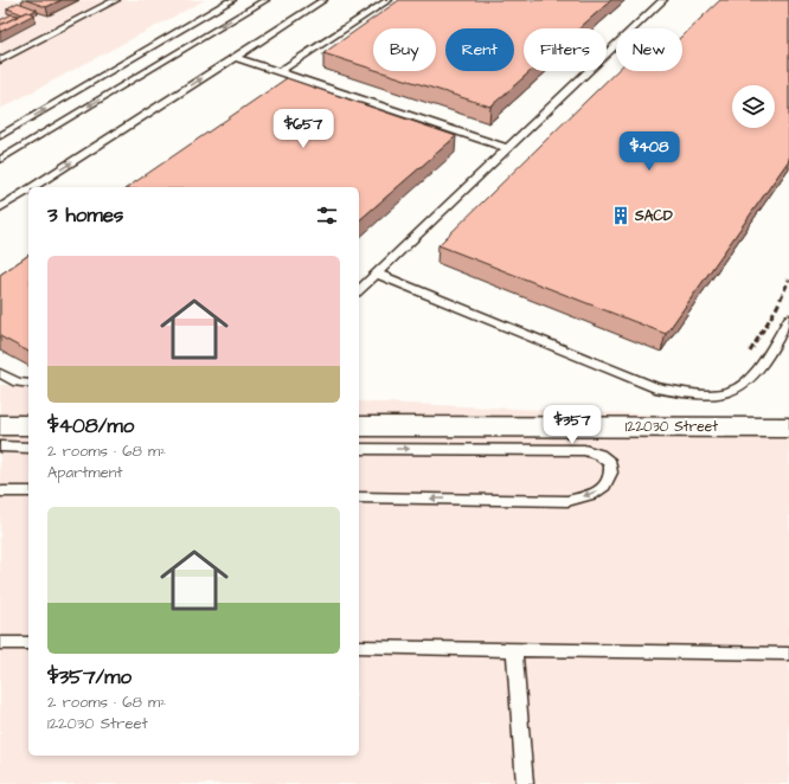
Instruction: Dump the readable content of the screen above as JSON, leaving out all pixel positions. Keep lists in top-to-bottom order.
{
  "streets": {
    "street": ["122030 Street"]
  },
  "places": {
    "building": ["SACD"]
  },
  "page": {
    "chip": [
      "Buy",
      "Rent",
      "Filters",
      "New"
    ],
    "price": ["$657", "$408", "$357"],
    "heading": "3 homes",
    "list": [
      {
        "name": "$408/mo",
        "note": "2 rooms · 68 m² · Apartment"
      },
      {
        "name": "$357/mo",
        "note": "2 rooms · 68 m² · 122030 Street"
      }
    ]
  }
}
